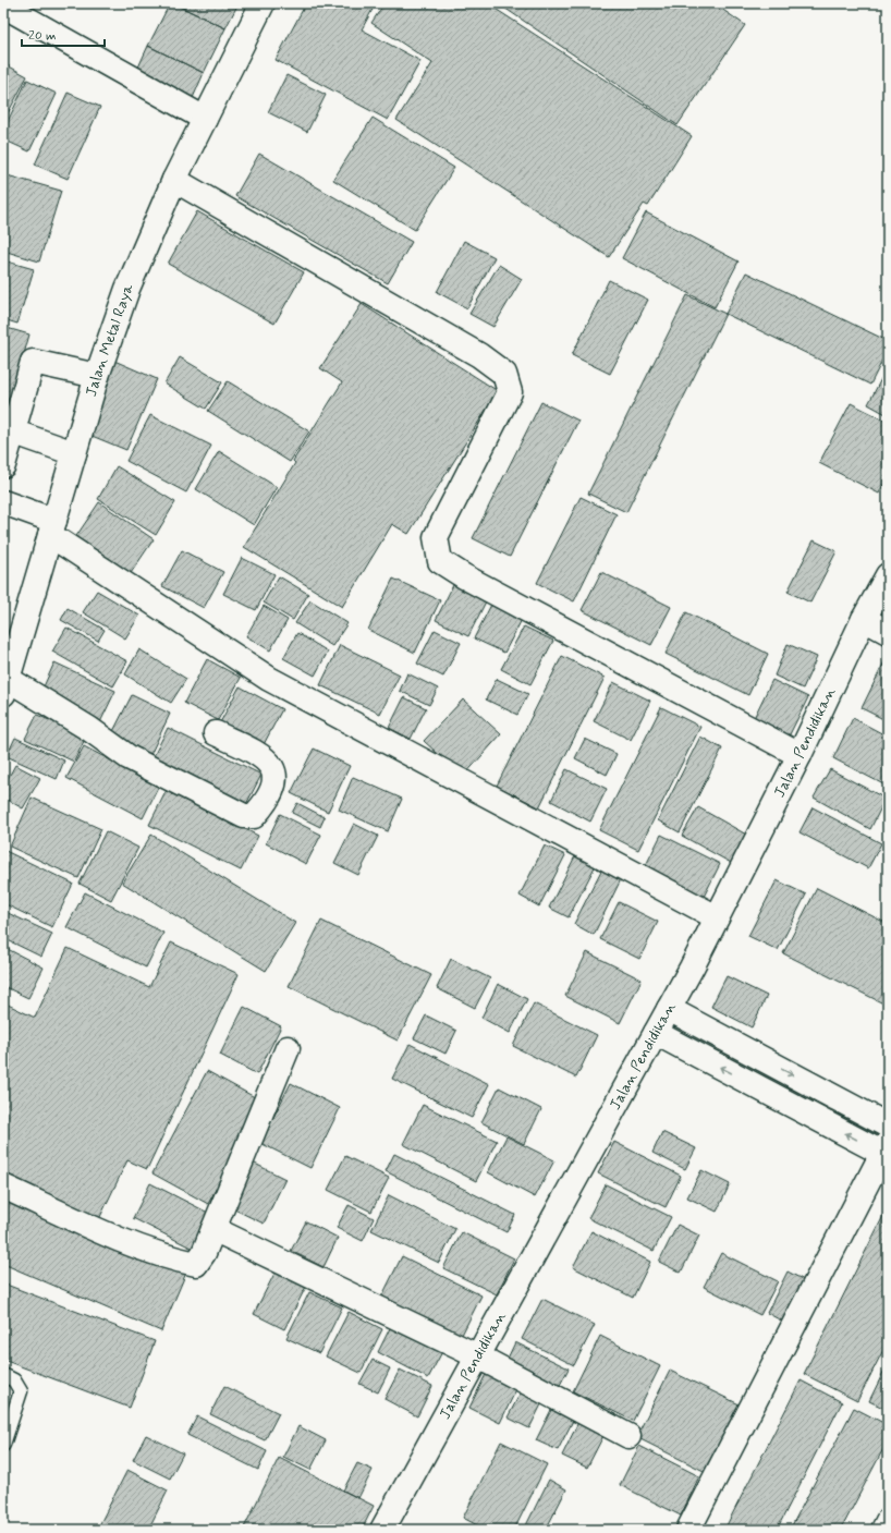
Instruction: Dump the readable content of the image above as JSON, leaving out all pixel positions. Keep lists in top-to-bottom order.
{
  "streets": {
    "street": ["Jalan Metal Raya", "Jalan Pendidikan"]
  },
  "scale_bar": "20 m"
}
